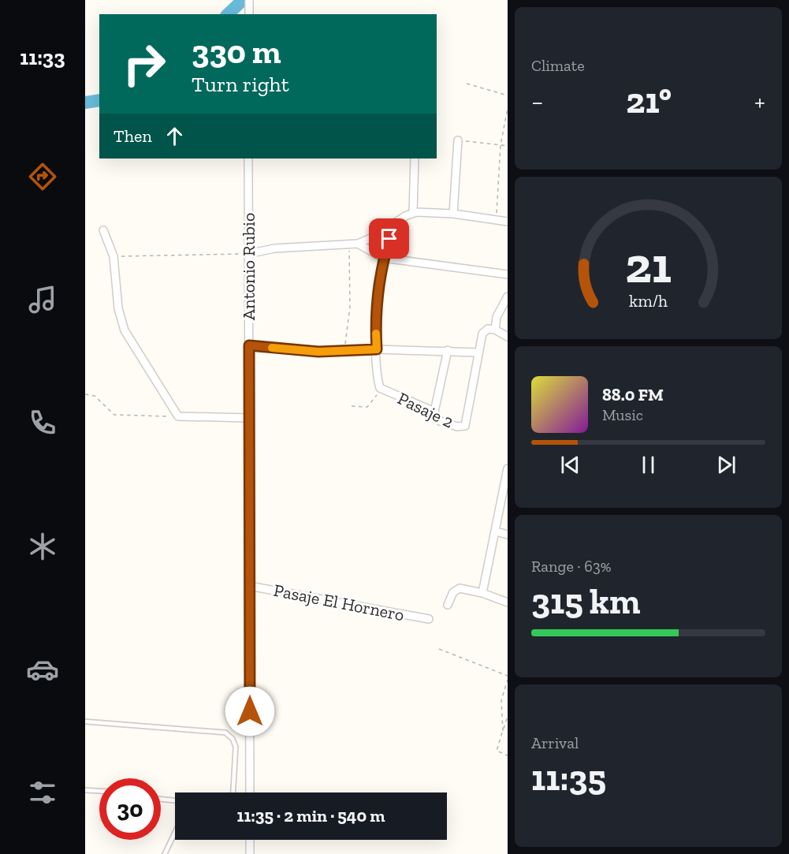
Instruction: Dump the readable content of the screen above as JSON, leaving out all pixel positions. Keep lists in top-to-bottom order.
{
  "streets": {
    "street": ["Antonio Rubio", "Pasaje 2", "Pasaje El Hornero"]
  },
  "crossings": [
    ["Antonio Rubio", "Pasaje El Hornero"]
  ],
  "page": {
    "tabs": "11:33",
    "tile": [
      "Climate",
      ["Range · 63%", "315 km"],
      ["Arrival", "11:35"]
    ],
    "turn": ["330 m", "Turn right"],
    "heat": ["−", "21°", "+"],
    "then": "Then",
    "song": ["88.0 FM", "Music"],
    "limit": "30",
    "trip": "11:35 · 2 min · 540 m",
    "gauge": ["21", "km/h"]
  }
}
